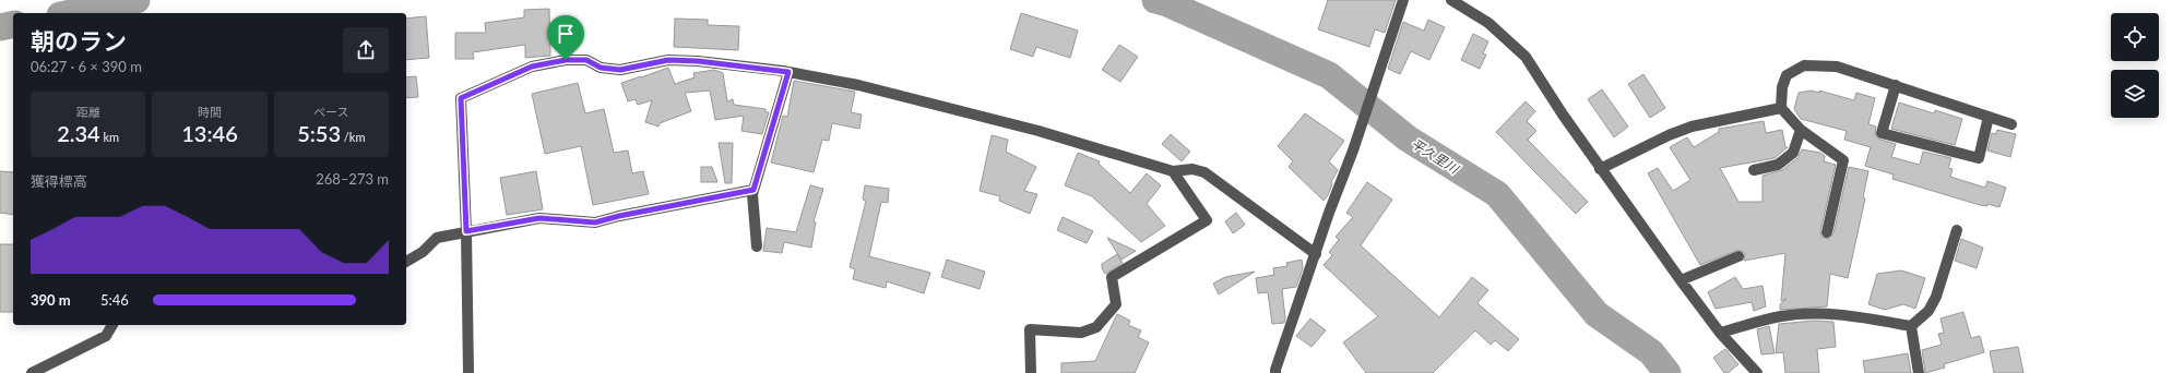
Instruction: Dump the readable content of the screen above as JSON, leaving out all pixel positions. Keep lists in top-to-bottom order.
{
  "water": ["平久里川"],
  "page": {
    "heading": ["朝のラン", "06:27 · 6 × 390 m"],
    "stats": [
      ["距離", "2.34 km"],
      ["時間", "13:46"],
      ["ペース", "5:53 /km"]
    ],
    "chart": ["獲得標高", "268–273 m"],
    "list": [
      {
        "name": "390 m",
        "note": "5:46"
      }
    ]
  }
}
